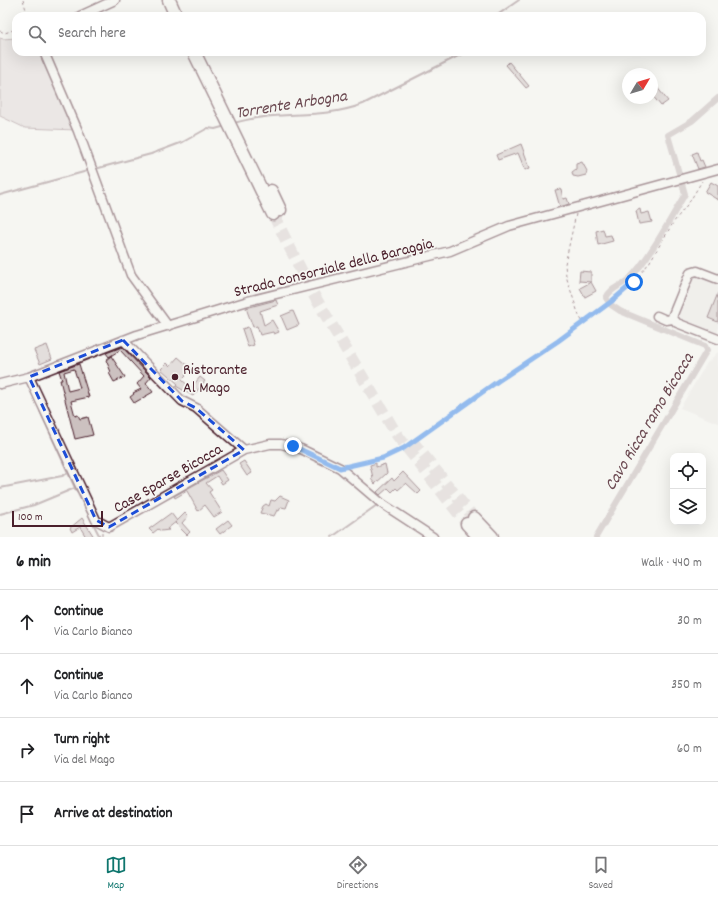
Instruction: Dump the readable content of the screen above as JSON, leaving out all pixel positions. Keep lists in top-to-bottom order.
{
  "streets": {
    "street": ["Strada Consorziale della Baraggia", "Case Sparse Bicocca"]
  },
  "crossings": [
    ["Strada Consorziale della Baraggia", "Case Sparse Bicocca"]
  ],
  "water": ["Torrente Arbogna", "Cavo Ricca ramo Bicocca"],
  "places": ["Ristorante Al Mago"],
  "scale_bar": "100 m",
  "north": "top right",
  "page": {
    "search": "Search here",
    "scale": "100 m",
    "heading": ["6 min", "Walk · 440 m"],
    "list": [
      ["Continue", "Via Carlo Bianco", "30 m"],
      ["Continue", "Via Carlo Bianco", "350 m"],
      ["Turn right", "Via del Mago", "60 m"],
      "Arrive at destination"
    ],
    "nav": ["Map", "Directions", "Saved"]
  }
}
